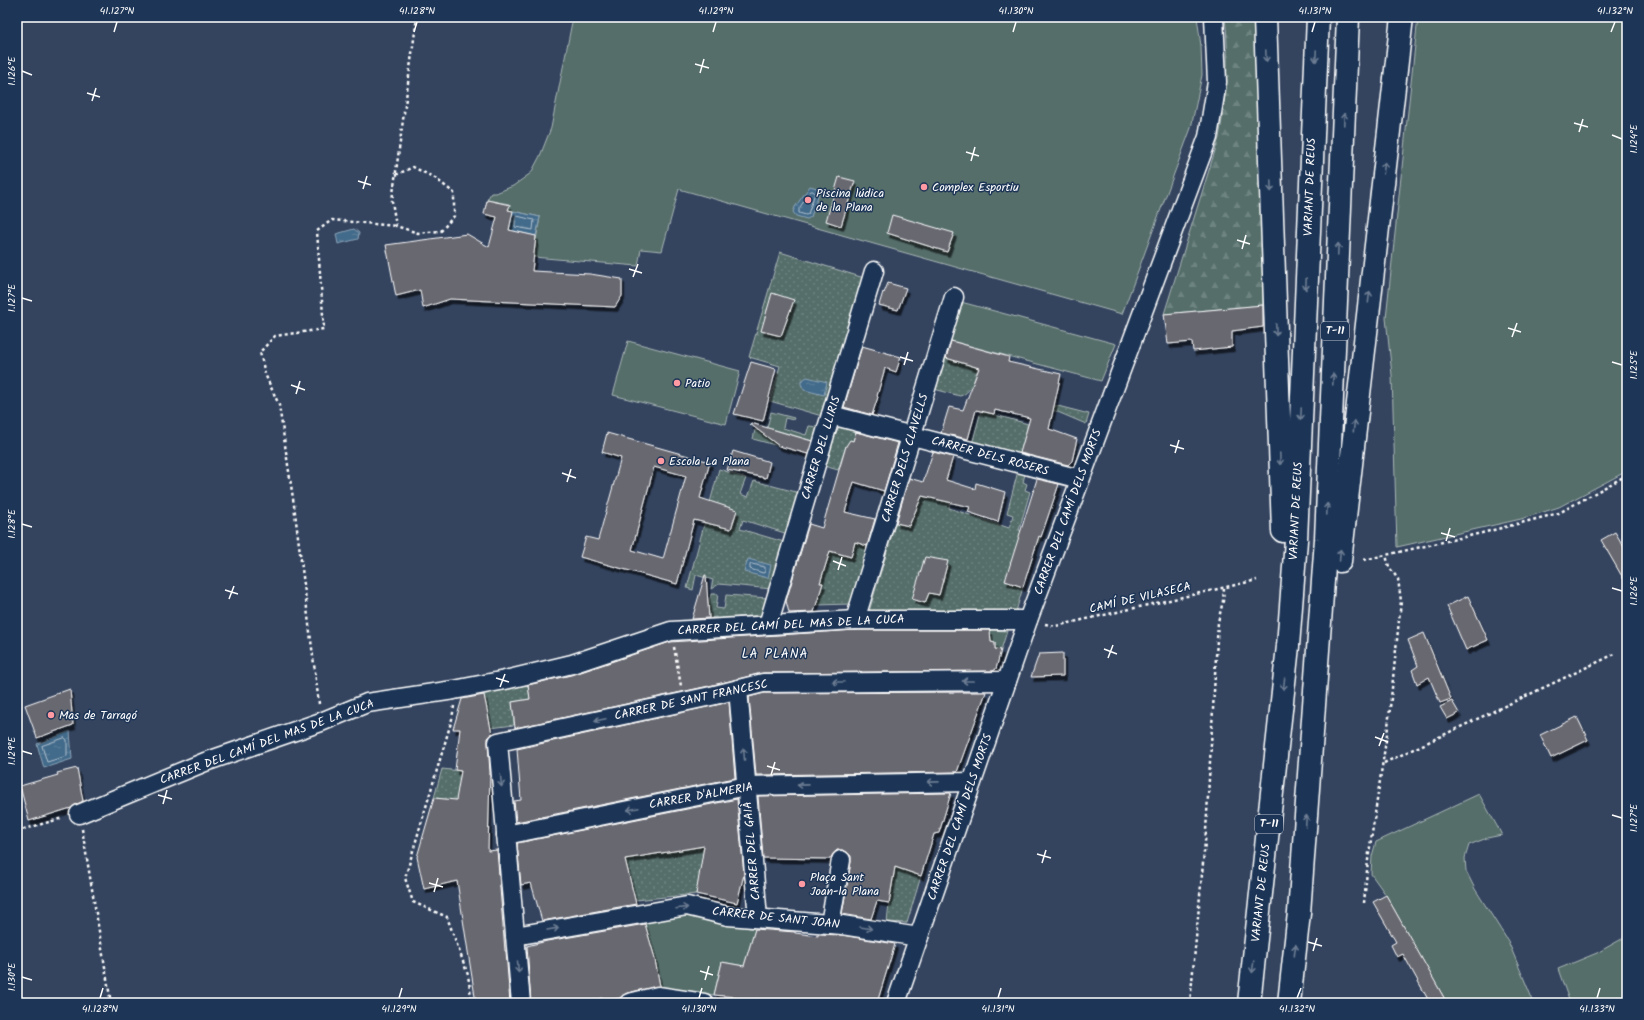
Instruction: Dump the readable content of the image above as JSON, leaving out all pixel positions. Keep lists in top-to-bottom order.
{
  "streets": {
    "highway": ["VARIANT DE REUS", "T-11"],
    "street": [
      "CARRER DEL LLIRIS",
      "CARRER DELS ROSERS",
      "CARRER DELS CLAVELLS",
      "CARRER DEL CAMÍ DELS MORTS",
      "CARRER DEL CAMÍ DEL MAS DE LA CUCA",
      "CARRER DE SANT FRANCESC",
      "CARRER D'ALMERIA",
      "CARRER DEL GAIÀ",
      "CARRER DE SANT JOAN"
    ],
    "path": ["CAMÍ DE VILASECA"]
  },
  "crossings": [
    ["CARRER DEL LLIRIS", "CARRER DELS ROSERS"],
    ["CARRER DEL LLIRIS", "CARRER DEL CAMÍ DEL MAS DE LA CUCA"],
    ["CARRER DELS ROSERS", "CARRER DELS CLAVELLS"],
    ["CARRER DELS ROSERS", "CARRER DEL CAMÍ DELS MORTS"],
    ["CARRER DELS CLAVELLS", "CARRER DEL CAMÍ DEL MAS DE LA CUCA"],
    ["CARRER DEL CAMÍ DELS MORTS", "CAMÍ DE VILASECA"],
    ["CARRER DEL CAMÍ DELS MORTS", "CARRER DEL CAMÍ DEL MAS DE LA CUCA"],
    ["CARRER DEL CAMÍ DELS MORTS", "CARRER DE SANT FRANCESC"],
    ["CARRER DEL CAMÍ DELS MORTS", "CARRER D'ALMERIA"],
    ["CARRER DEL CAMÍ DELS MORTS", "CARRER DE SANT JOAN"],
    ["CAMÍ DE VILASECA", "CARRER DEL CAMÍ DEL MAS DE LA CUCA"],
    ["CARRER DE SANT FRANCESC", "CARRER D'ALMERIA"],
    ["CARRER DE SANT FRANCESC", "CARRER DEL GAIÀ"],
    ["CARRER D'ALMERIA", "CARRER DEL GAIÀ"],
    ["CARRER DEL GAIÀ", "CARRER DE SANT JOAN"]
  ],
  "one_way": [
    "CARRER DE SANT FRANCESC",
    "CARRER D'ALMERIA",
    "CARRER DEL GAIÀ",
    "CARRER DE SANT JOAN"
  ],
  "districts": ["LA PLANA"],
  "places": [
    "Complex Esportiu",
    "Piscina lúdica de la Plana",
    "Patio",
    "Escola La Plana",
    "Mas de Tarragó",
    "Plaça Sant Joan-la Plana"
  ],
  "coordinates": [
    "41.127°N",
    "41.128°N",
    "41.129°N",
    "41.130°N",
    "41.131°N",
    "41.132°N",
    "1.126°E",
    "1.124°E",
    "1.127°E",
    "1.125°E",
    "1.128°E",
    "1.129°E",
    "1.130°E",
    "41.133°N"
  ]
}
